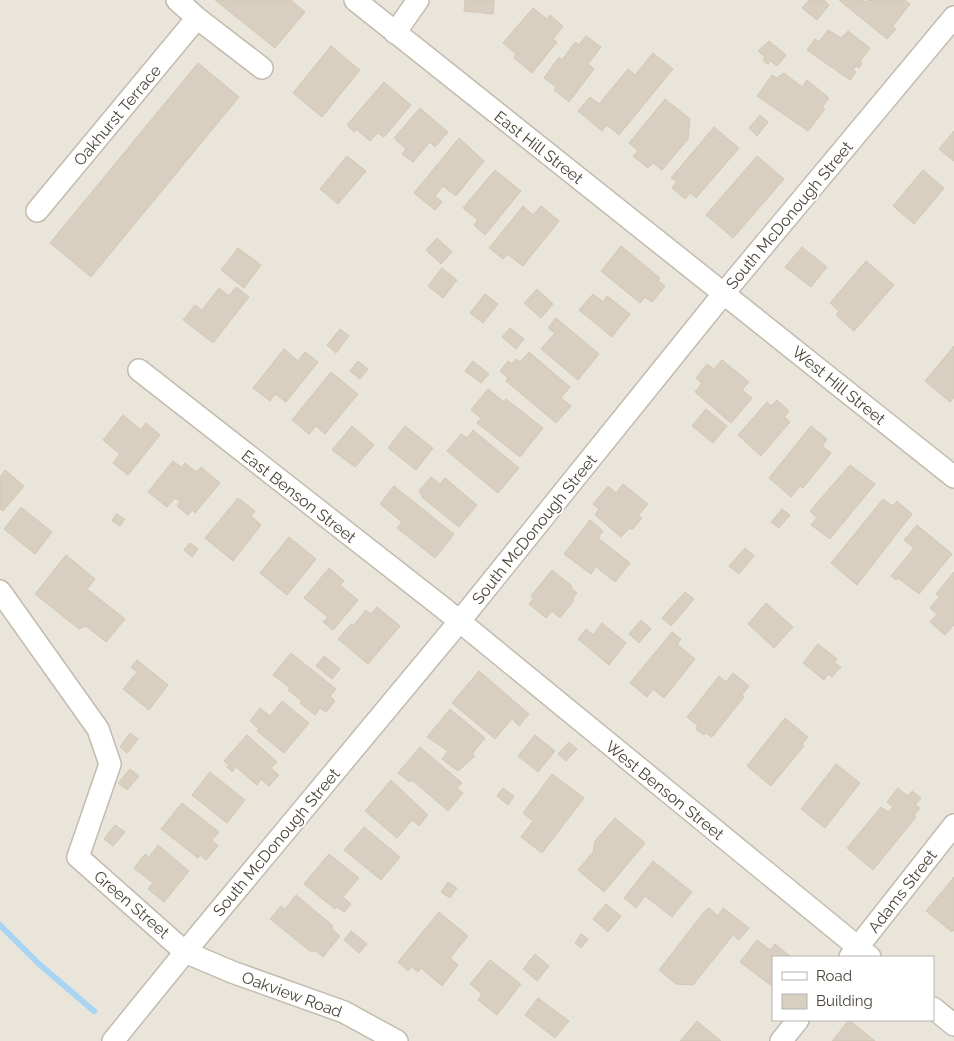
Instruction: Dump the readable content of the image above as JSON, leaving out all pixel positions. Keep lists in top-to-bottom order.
{
  "streets": {
    "street": [
      "Oakhurst Terrace",
      "East Hill Street",
      "South McDonough Street",
      "West Hill Street",
      "East Benson Street",
      "West Benson Street",
      "Adams Street",
      "Green Street",
      "Oakview Road"
    ]
  },
  "crossings": [
    ["East Hill Street", "South McDonough Street"],
    ["East Hill Street", "West Hill Street"],
    ["South McDonough Street", "West Hill Street"],
    ["South McDonough Street", "East Benson Street"],
    ["South McDonough Street", "West Benson Street"],
    ["South McDonough Street", "Green Street"],
    ["South McDonough Street", "Oakview Road"],
    ["East Benson Street", "West Benson Street"],
    ["West Benson Street", "Adams Street"],
    ["Green Street", "Oakview Road"]
  ],
  "legend": ["Road", "Building"]
}
